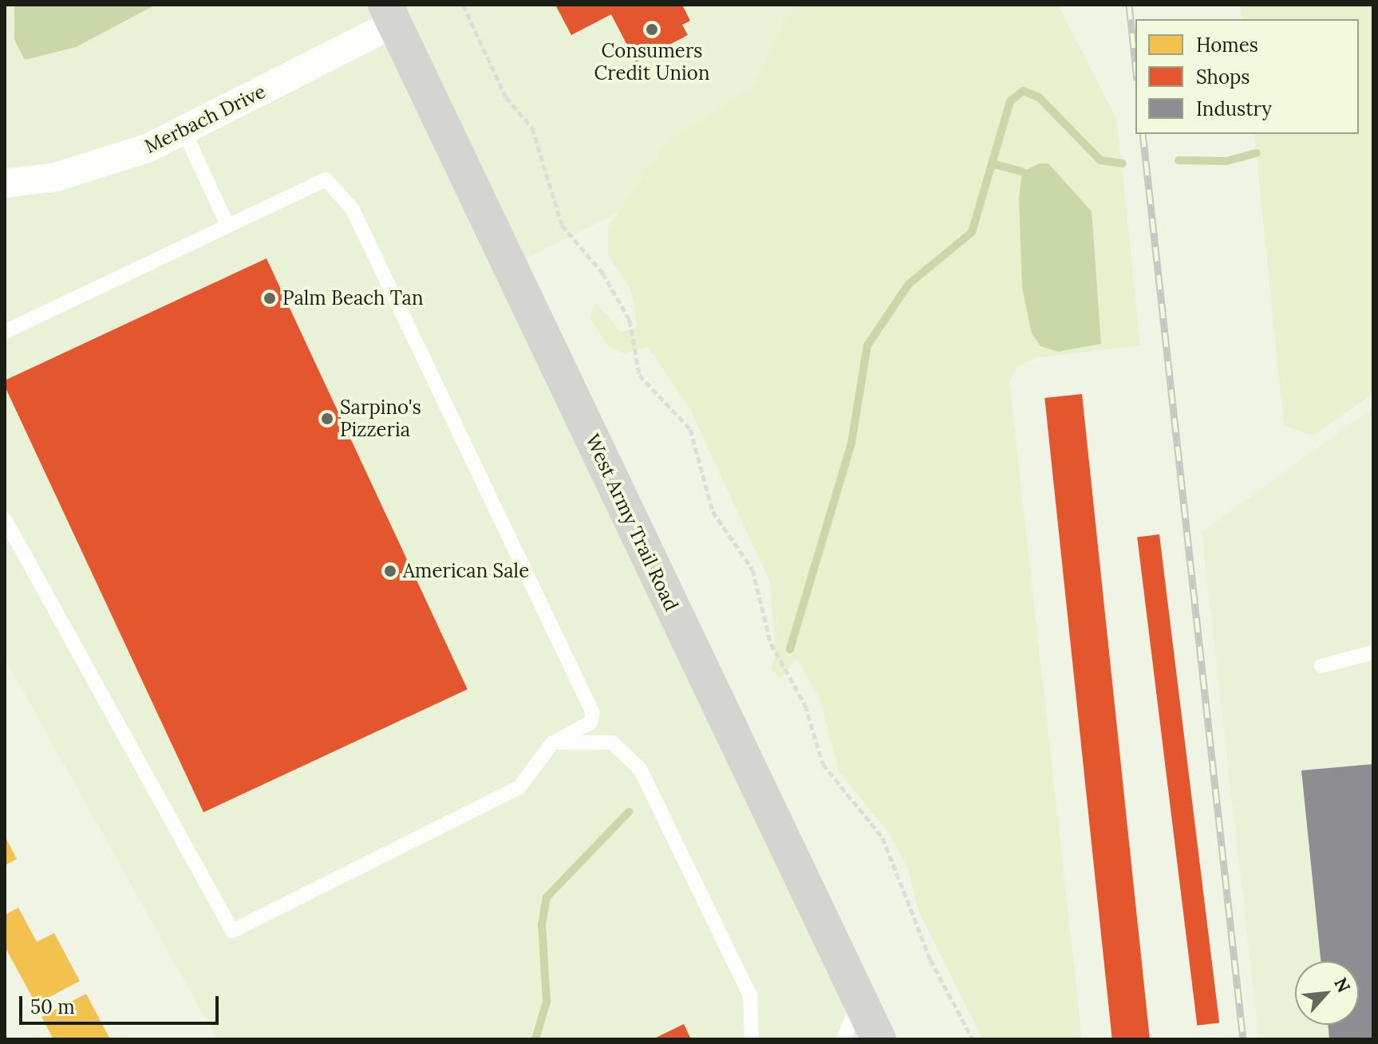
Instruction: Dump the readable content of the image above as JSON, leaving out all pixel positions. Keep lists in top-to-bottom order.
{
  "streets": {
    "main road": ["West Army Trail Road"],
    "street": ["Merbach Drive"]
  },
  "crossings": [
    ["Merbach Drive", "West Army Trail Road"]
  ],
  "places": [
    "Consumers Credit Union",
    "Palm Beach Tan",
    "Sarpino's Pizzeria",
    "American Sale"
  ],
  "legend": ["Homes", "Shops", "Industry"],
  "scale_bar": "50 m",
  "north": "top right"
}
